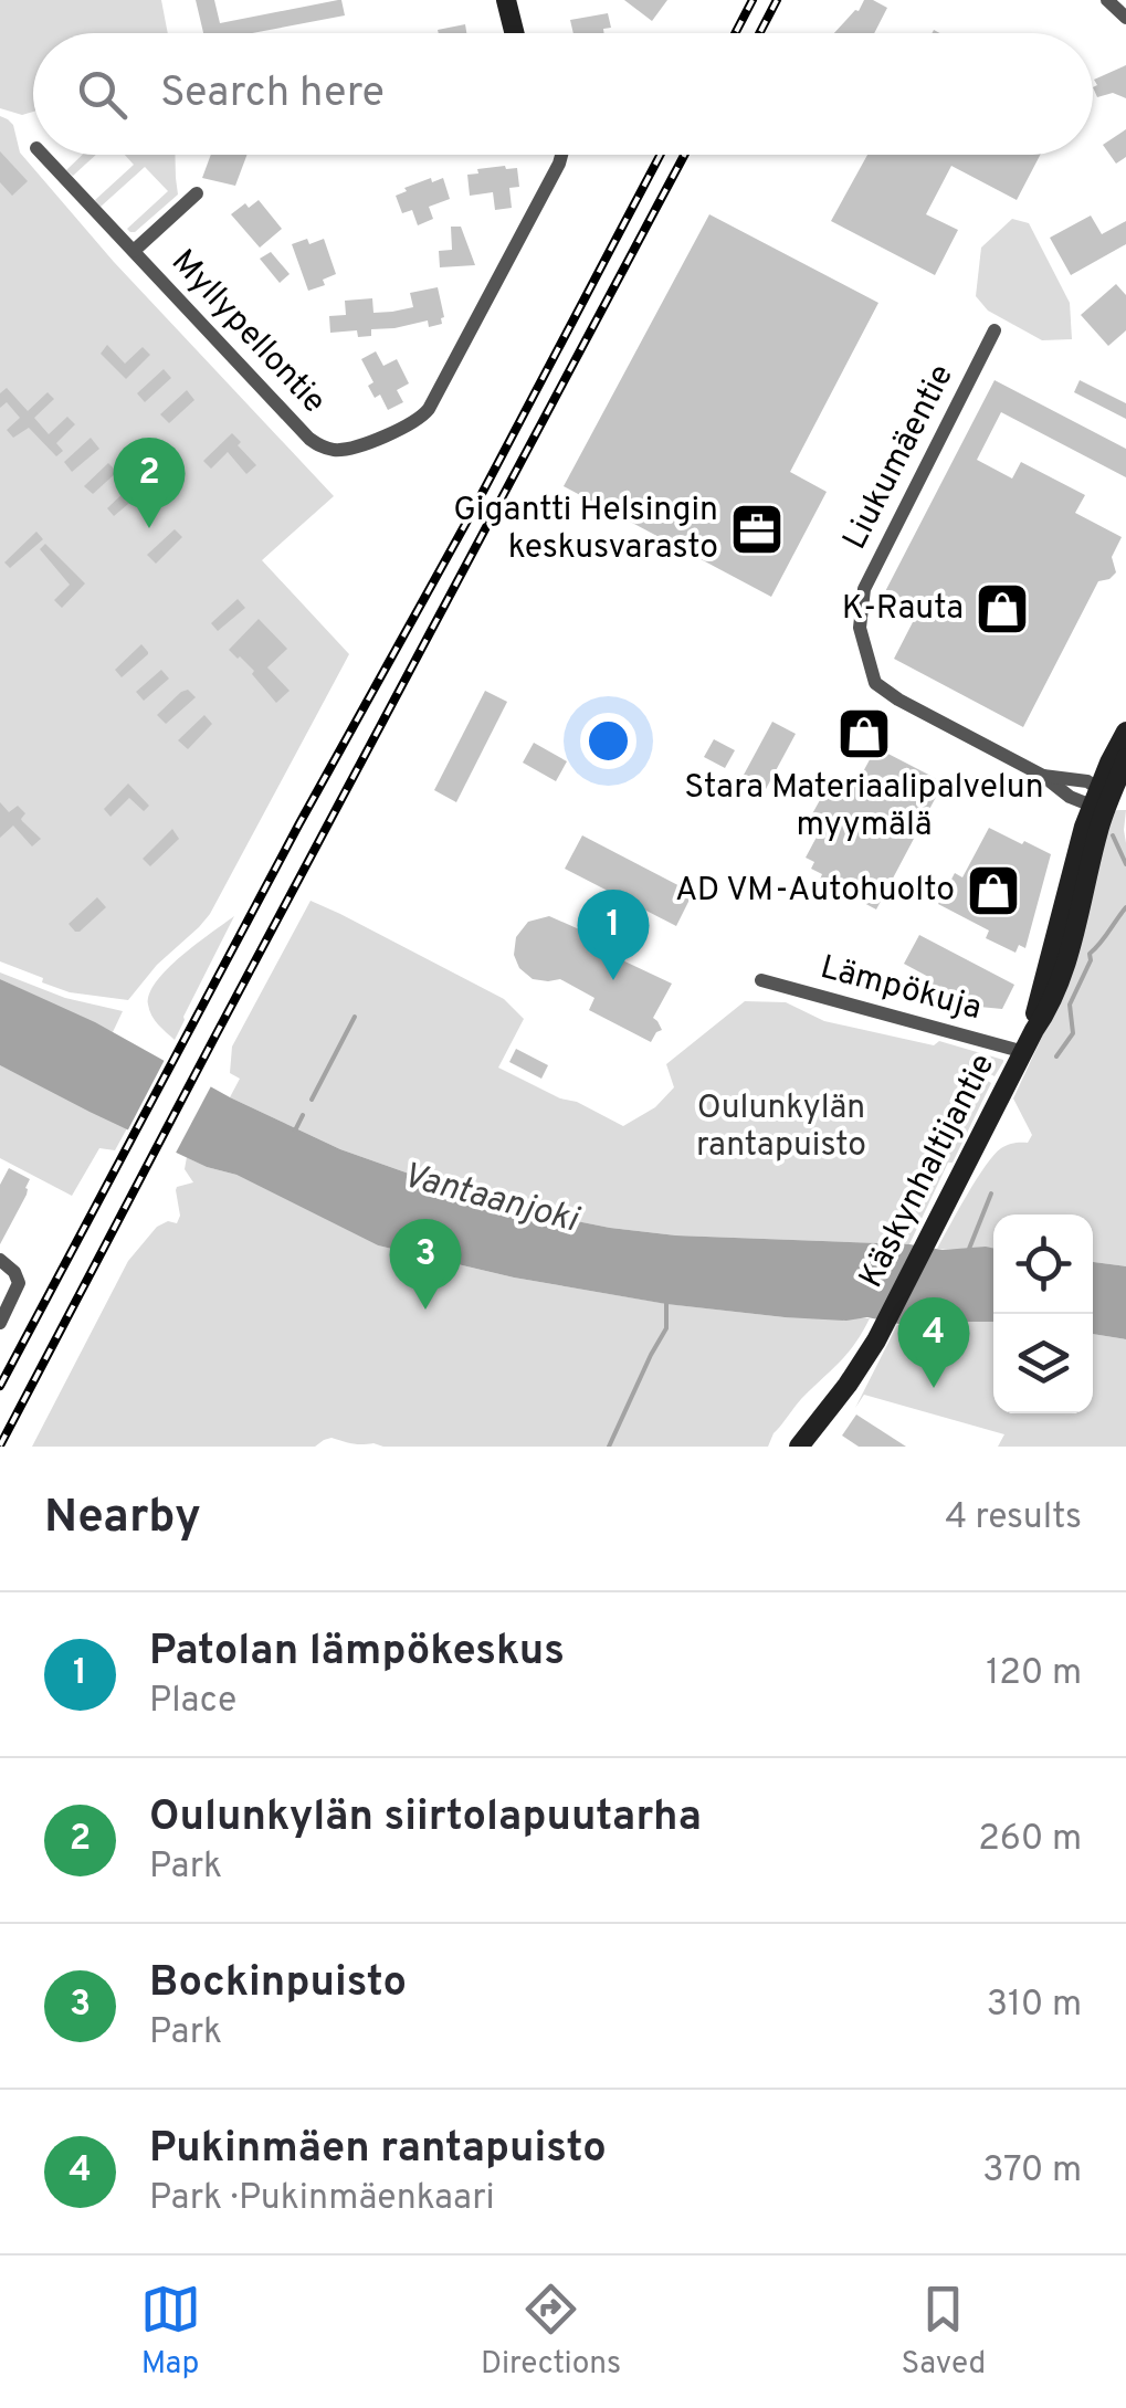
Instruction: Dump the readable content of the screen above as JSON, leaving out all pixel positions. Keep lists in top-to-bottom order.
{
  "streets": {
    "main road": ["Käskynhaltijantie"],
    "street": ["Myllypellontie", "Liukumäentie", "Lämpökuja"]
  },
  "crossings": [
    ["Liukumäentie", "Käskynhaltijantie"],
    ["Lämpökuja", "Käskynhaltijantie"]
  ],
  "water": ["Vantaanjoki"],
  "parks": ["Oulunkylän rantapuisto"],
  "places": {
    "office": ["Gigantti Helsingin keskusvarasto"],
    "shop": ["K-Rauta", "Stara Materiaalipalvelun myymälä", "AD VM-Autohuolto"]
  },
  "page": {
    "search": "Search here",
    "pins": [
      "2",
      "1",
      "3",
      "4"
    ],
    "heading": ["Nearby", "4 results"],
    "list": [
      {
        "mark": "1",
        "name": "Patolan lämpökeskus",
        "note": "Place",
        "value": "120 m"
      },
      {
        "mark": "2",
        "name": "Oulunkylän siirtolapuutarha",
        "note": "Park",
        "value": "260 m"
      },
      {
        "mark": "3",
        "name": "Bockinpuisto",
        "note": "Park",
        "value": "310 m"
      },
      {
        "mark": "4",
        "name": "Pukinmäen rantapuisto",
        "note": "Park · Pukinmäenkaari",
        "value": "370 m"
      }
    ],
    "nav": ["Map", "Directions", "Saved"]
  }
}
